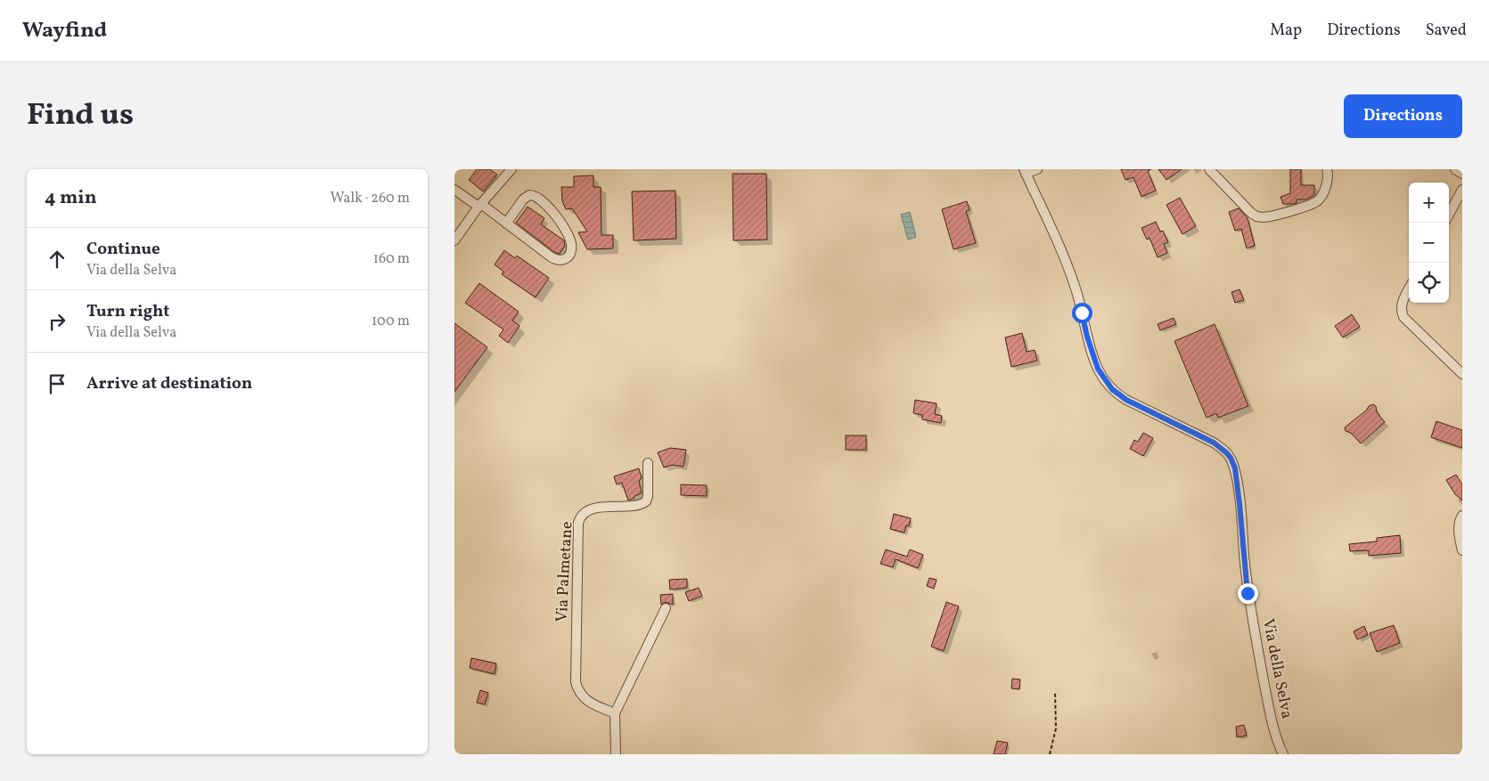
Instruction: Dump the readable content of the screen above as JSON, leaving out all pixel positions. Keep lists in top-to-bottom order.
{
  "streets": {
    "street": ["Via Palmetane", "Via della Selva"]
  },
  "page": {
    "header": "Wayfind",
    "nav": ["Map", "Directions", "Saved"],
    "title": "Find us",
    "buttons": "Directions",
    "heading": ["4 min", "Walk · 260 m"],
    "map_buttons": ["+", "−"],
    "list": [
      ["Continue", "Via della Selva", "160 m"],
      ["Turn right", "Via della Selva", "100 m"],
      "Arrive at destination"
    ]
  }
}
